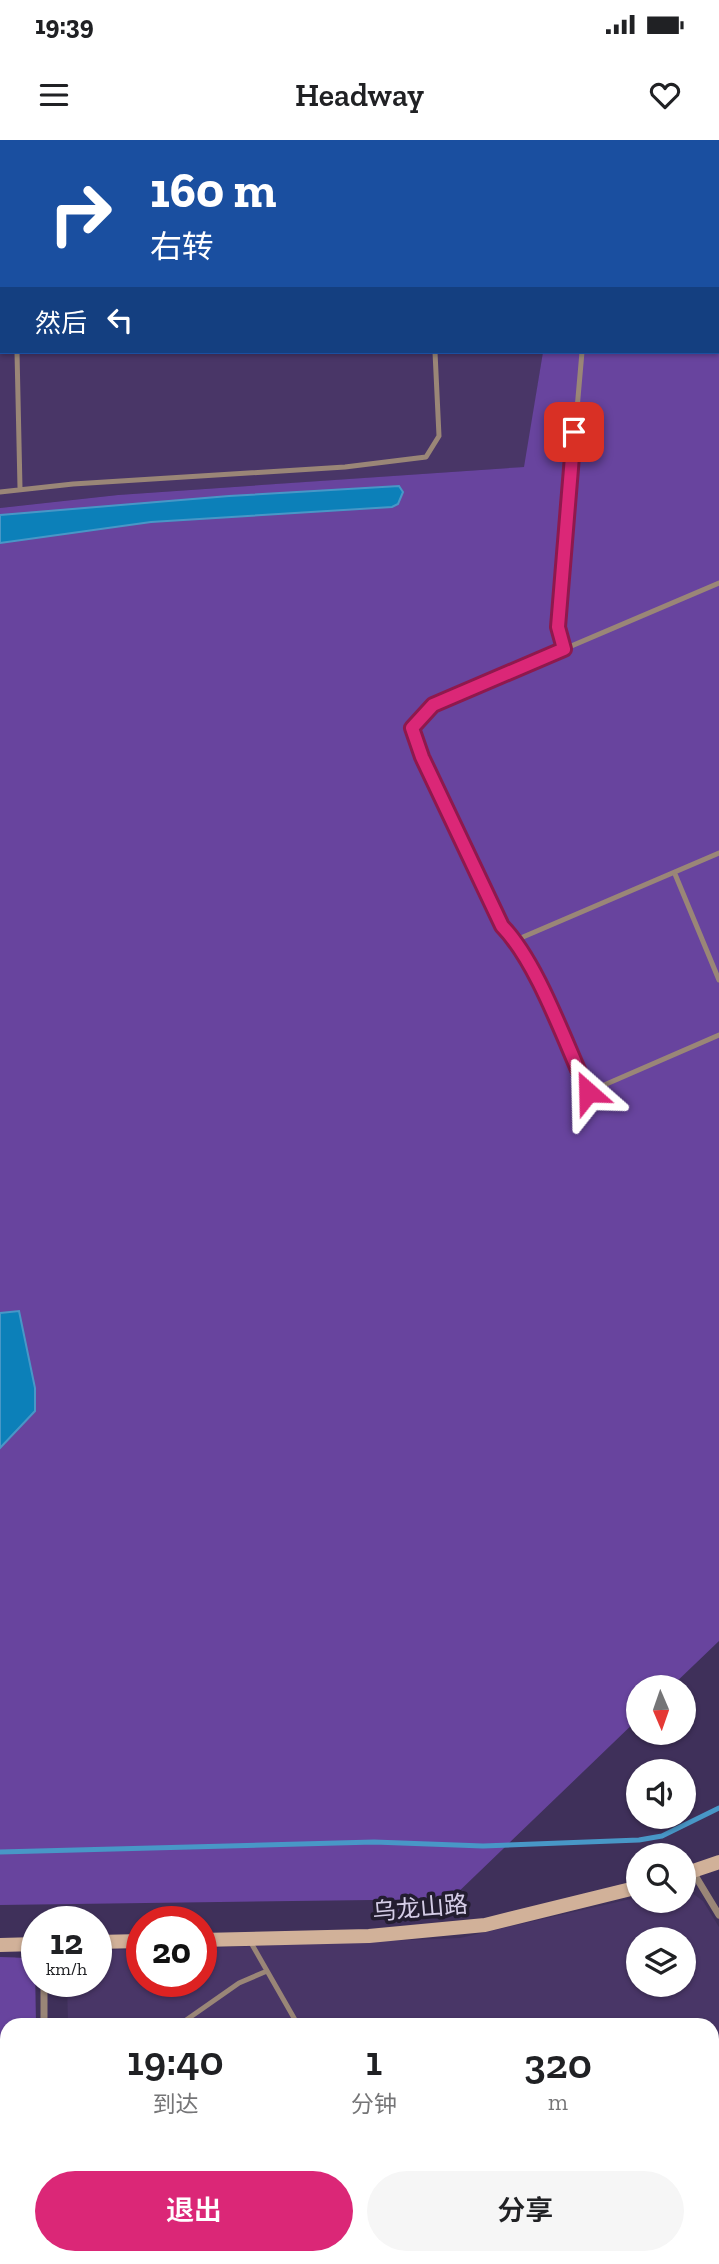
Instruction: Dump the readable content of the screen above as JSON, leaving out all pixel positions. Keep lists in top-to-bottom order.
{
  "streets": {
    "street": ["乌龙山路"]
  },
  "north": "bottom",
  "page": {
    "status": "19:39",
    "header": "Headway",
    "turn": ["160 m", "右转"],
    "then": "然后",
    "speed": "12 km/h",
    "limit": "20",
    "eta": [
      "19:40",
      "到达",
      "1",
      "分钟",
      "320",
      "m"
    ],
    "buttons": ["退出", "分享"]
  }
}
